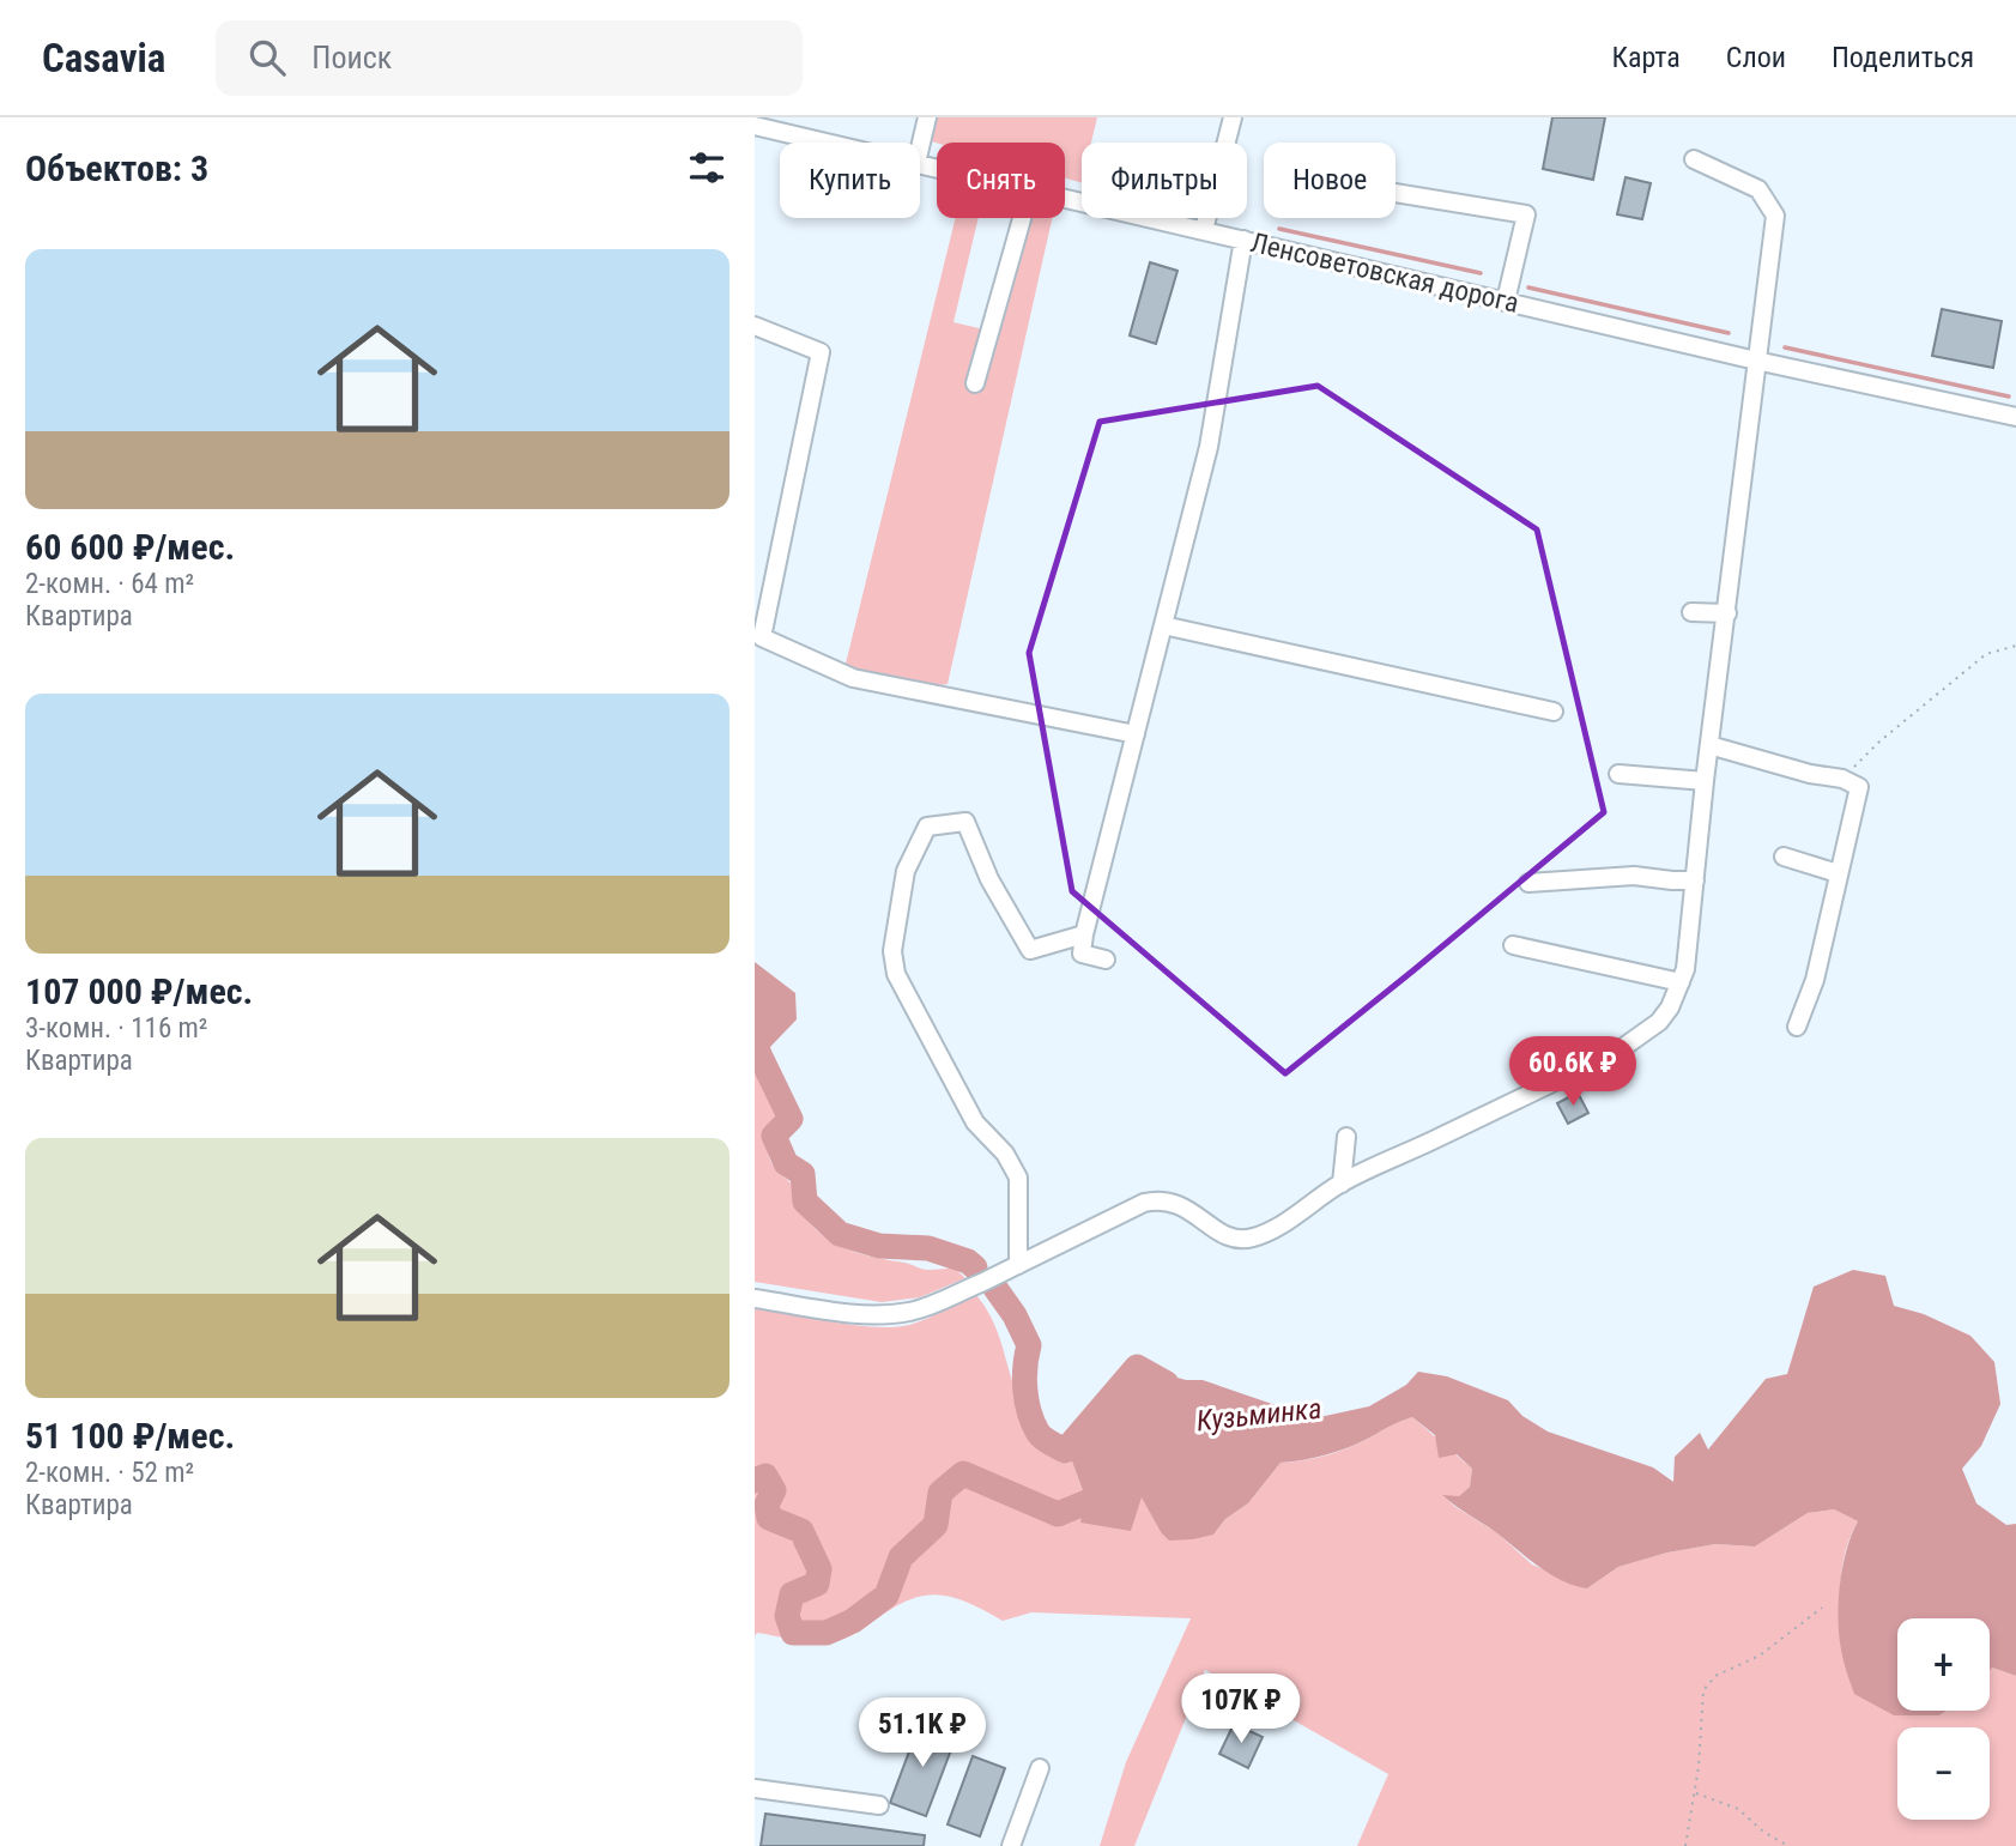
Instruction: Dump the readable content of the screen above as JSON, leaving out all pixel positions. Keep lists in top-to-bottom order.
{
  "streets": {
    "street": ["Ленсоветовская дорога"]
  },
  "water": ["Кузьминка"],
  "page": {
    "header": "Casavia",
    "search": "Поиск",
    "nav": ["Карта", "Слои", "Поделиться"],
    "heading": "Объектов: 3",
    "chip": [
      "Купить",
      "Снять",
      "Фильтры",
      "Новое"
    ],
    "list": [
      {
        "name": "60 600 ₽/мес.",
        "note": "2-комн. · 64 m² · Квартира"
      },
      {
        "name": "107 000 ₽/мес.",
        "note": "3-комн. · 116 m² · Квартира"
      },
      {
        "name": "51 100 ₽/мес.",
        "note": "2-комн. · 52 m² · Квартира"
      }
    ],
    "price": ["60.6K ₽", "107K ₽", "51.1K ₽"],
    "map_buttons": ["+", "−"]
  }
}
